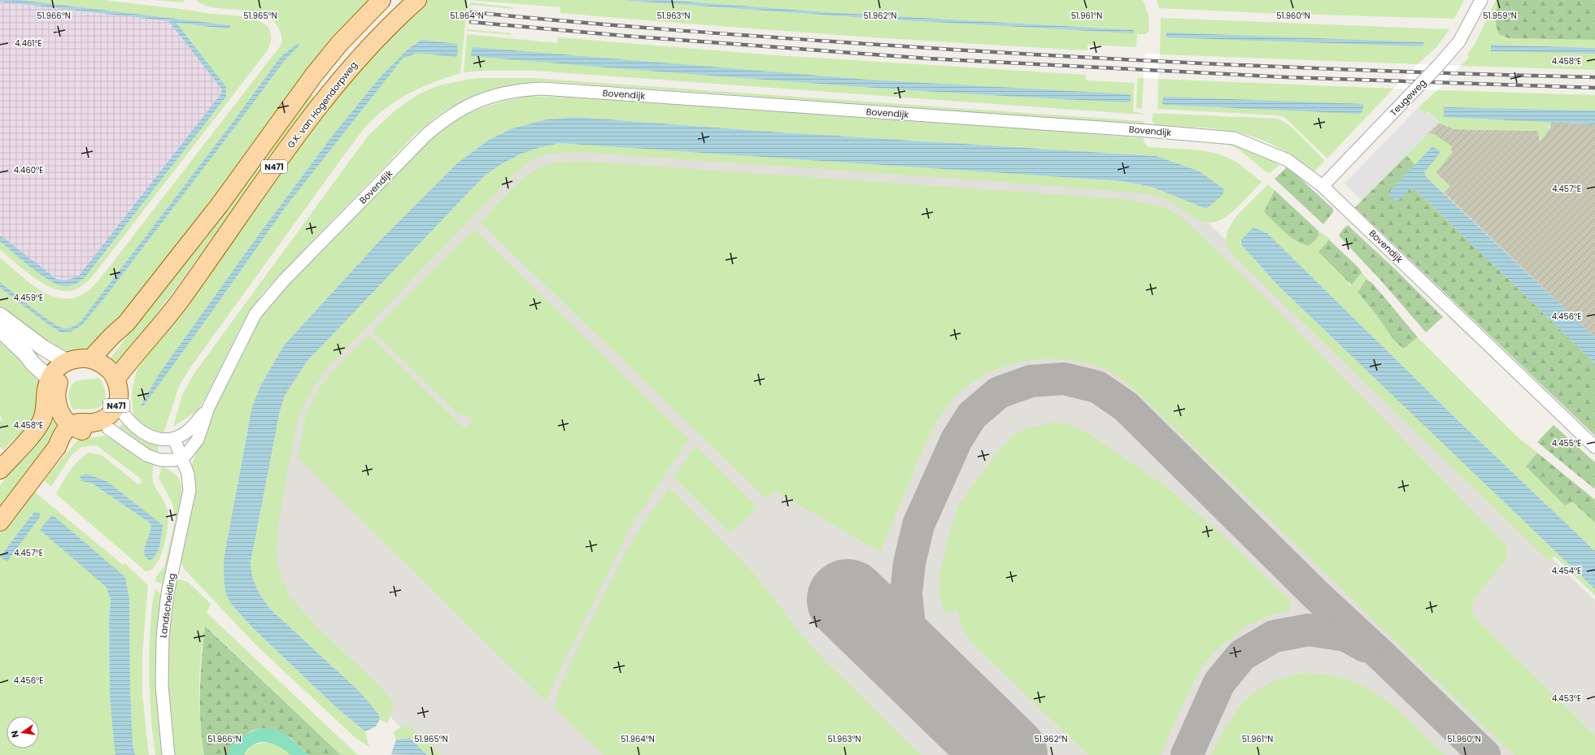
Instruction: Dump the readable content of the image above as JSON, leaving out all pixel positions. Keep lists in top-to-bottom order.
{
  "streets": {
    "main road": ["G.K. van Hogendorpweg", "N471"],
    "street": ["Bovendijk", "Teugeweg", "Landscheiding"]
  },
  "crossings": [
    ["Bovendijk", "Teugeweg"],
    ["Bovendijk", "Landscheiding"],
    ["G.K. van Hogendorpweg", "N471"]
  ],
  "north": "left",
  "coordinates": [
    "51.966°N",
    "51.965°N",
    "51.964°N",
    "51.963°N",
    "51.962°N",
    "51.961°N",
    "51.960°N",
    "51.959°N",
    "4.461°E",
    "4.458°E",
    "4.460°E",
    "4.457°E",
    "4.459°E",
    "4.456°E",
    "4.455°E",
    "4.454°E",
    "4.453°E"
  ]
}
